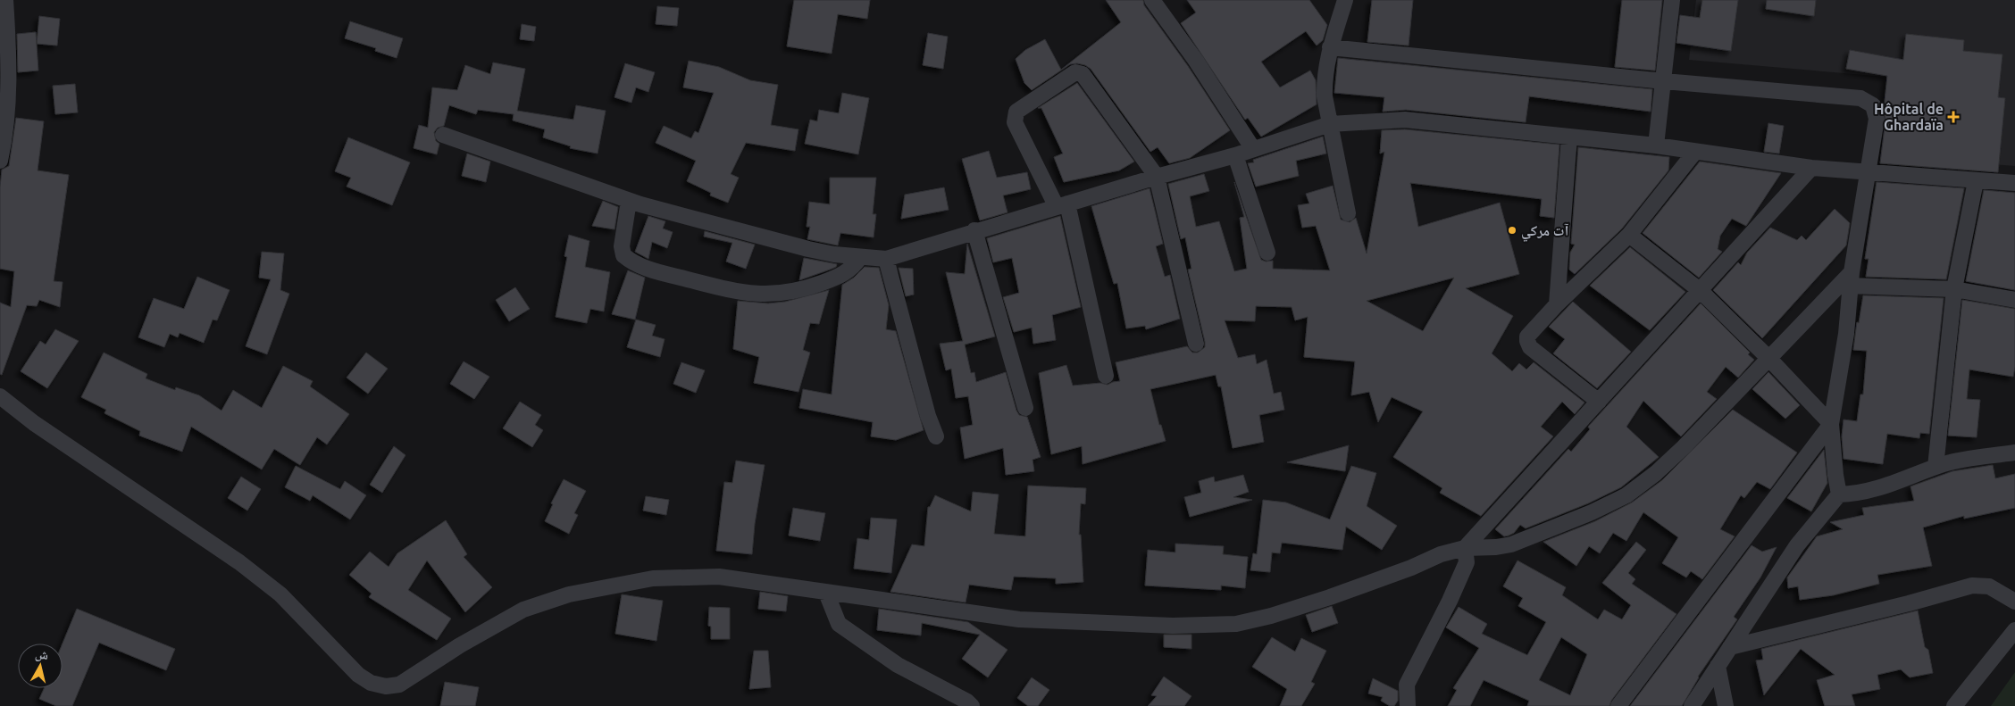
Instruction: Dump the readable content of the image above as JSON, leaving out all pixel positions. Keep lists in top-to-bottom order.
{
  "places": {
    "health": ["Hôpital de Ghardaïa"],
    "other": ["آت مركي"]
  },
  "north": "top"
}
